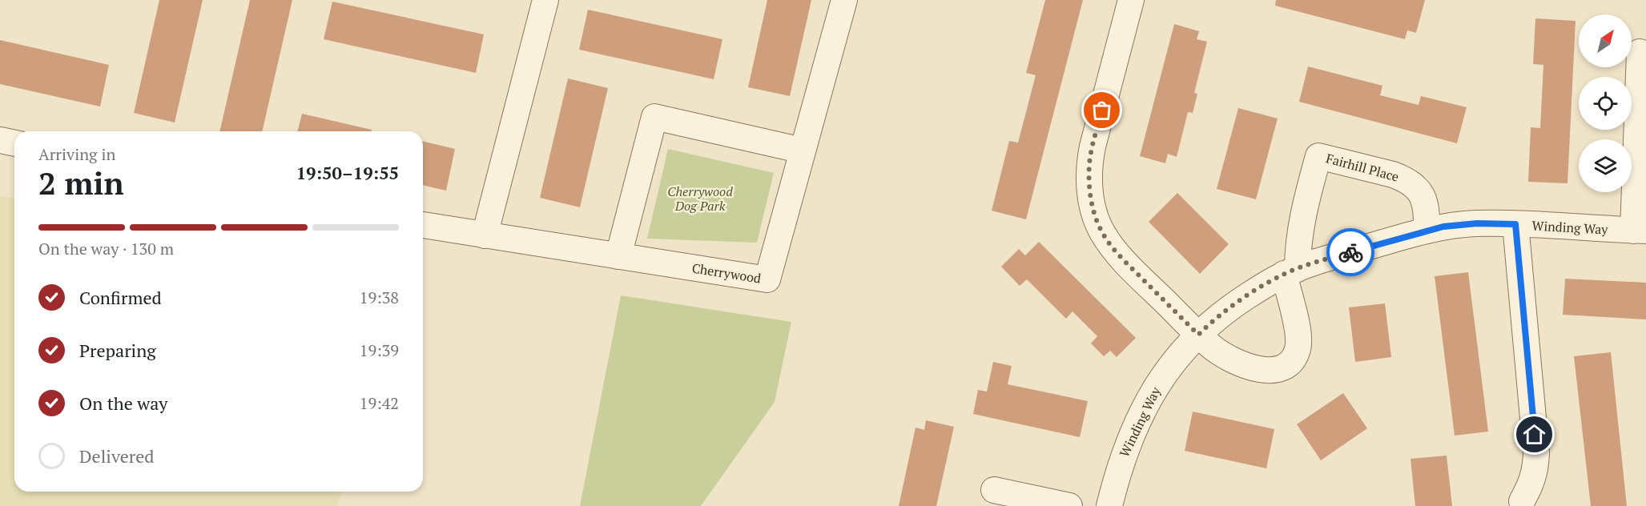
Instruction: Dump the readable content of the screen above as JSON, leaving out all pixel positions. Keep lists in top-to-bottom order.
{
  "streets": {
    "street": ["Fairhill Place", "Winding Way", "Cherrywood"]
  },
  "crossings": [
    ["Fairhill Place", "Winding Way"]
  ],
  "parks": ["Cherrywood Dog Park"],
  "north": "top right",
  "page": {
    "heading": ["2 min", "Arriving in", "19:50–19:55"],
    "bar": "On the way · 130 m",
    "list": [
      ["Confirmed", "19:38"],
      ["Preparing", "19:39"],
      ["On the way", "19:42"],
      "Delivered"
    ]
  }
}
